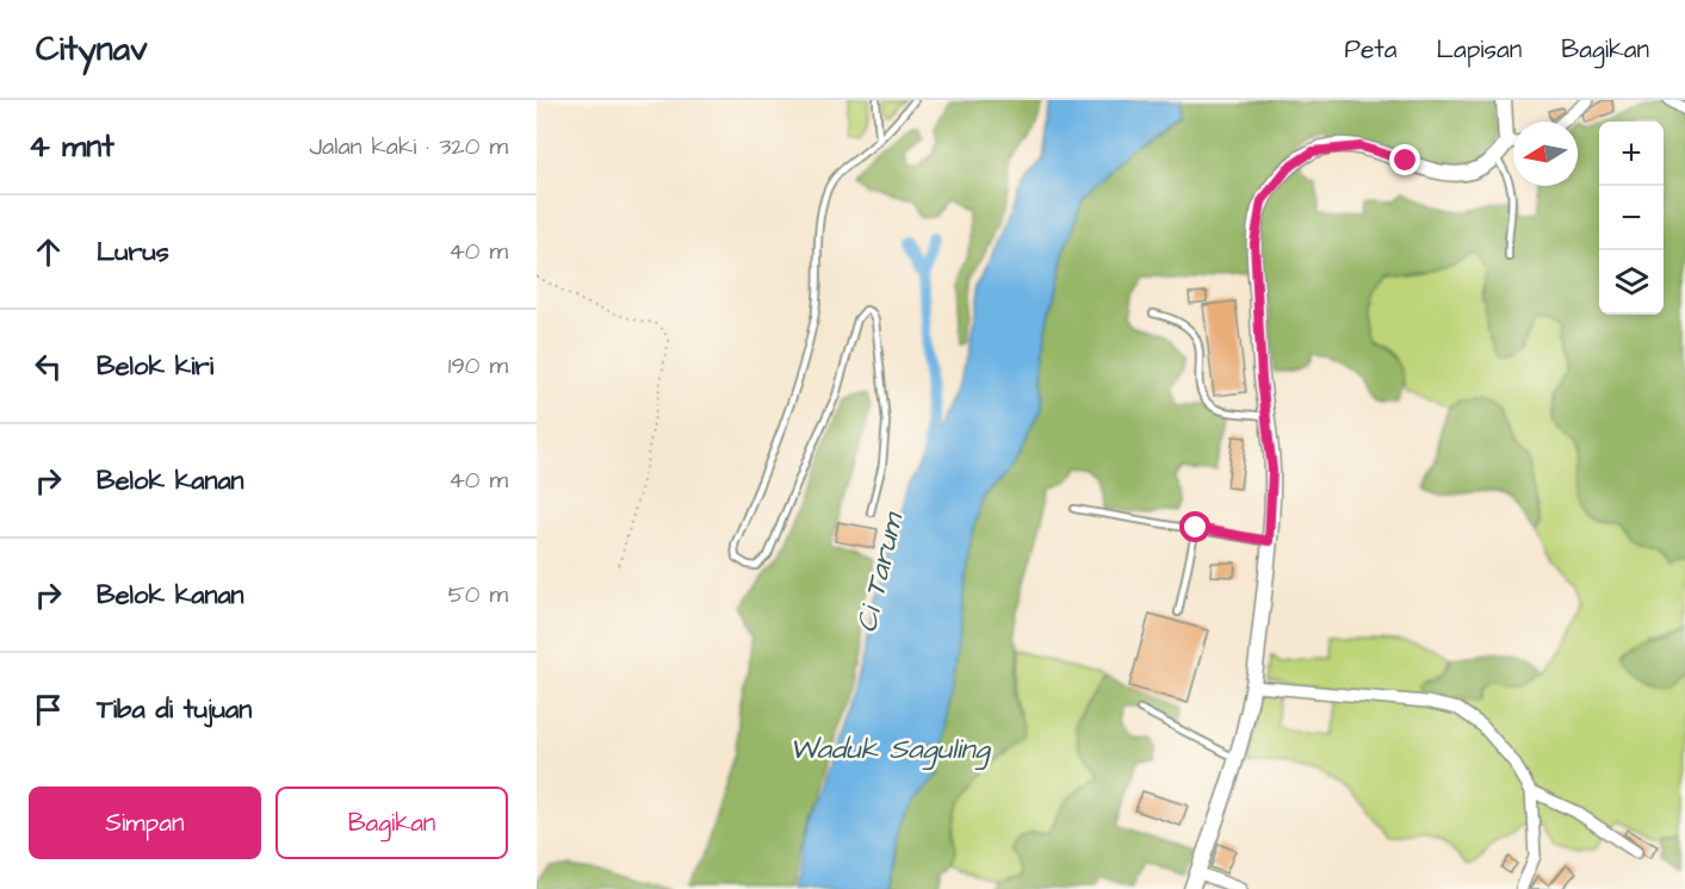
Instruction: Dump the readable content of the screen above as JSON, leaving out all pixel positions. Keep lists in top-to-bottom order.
{
  "water": ["Ci Tarum", "Waduk Saguling"],
  "north": "left",
  "page": {
    "header": "Citynav",
    "nav": ["Peta", "Lapisan", "Bagikan"],
    "heading": ["4 mnt", "Jalan kaki · 320 m"],
    "map_buttons": ["+", "−"],
    "list": [
      ["Lurus", "40 m"],
      ["Belok kiri", "190 m"],
      ["Belok kanan", "40 m"],
      ["Belok kanan", "50 m"],
      "Tiba di tujuan"
    ],
    "buttons": ["Simpan", "Bagikan"]
  }
}
